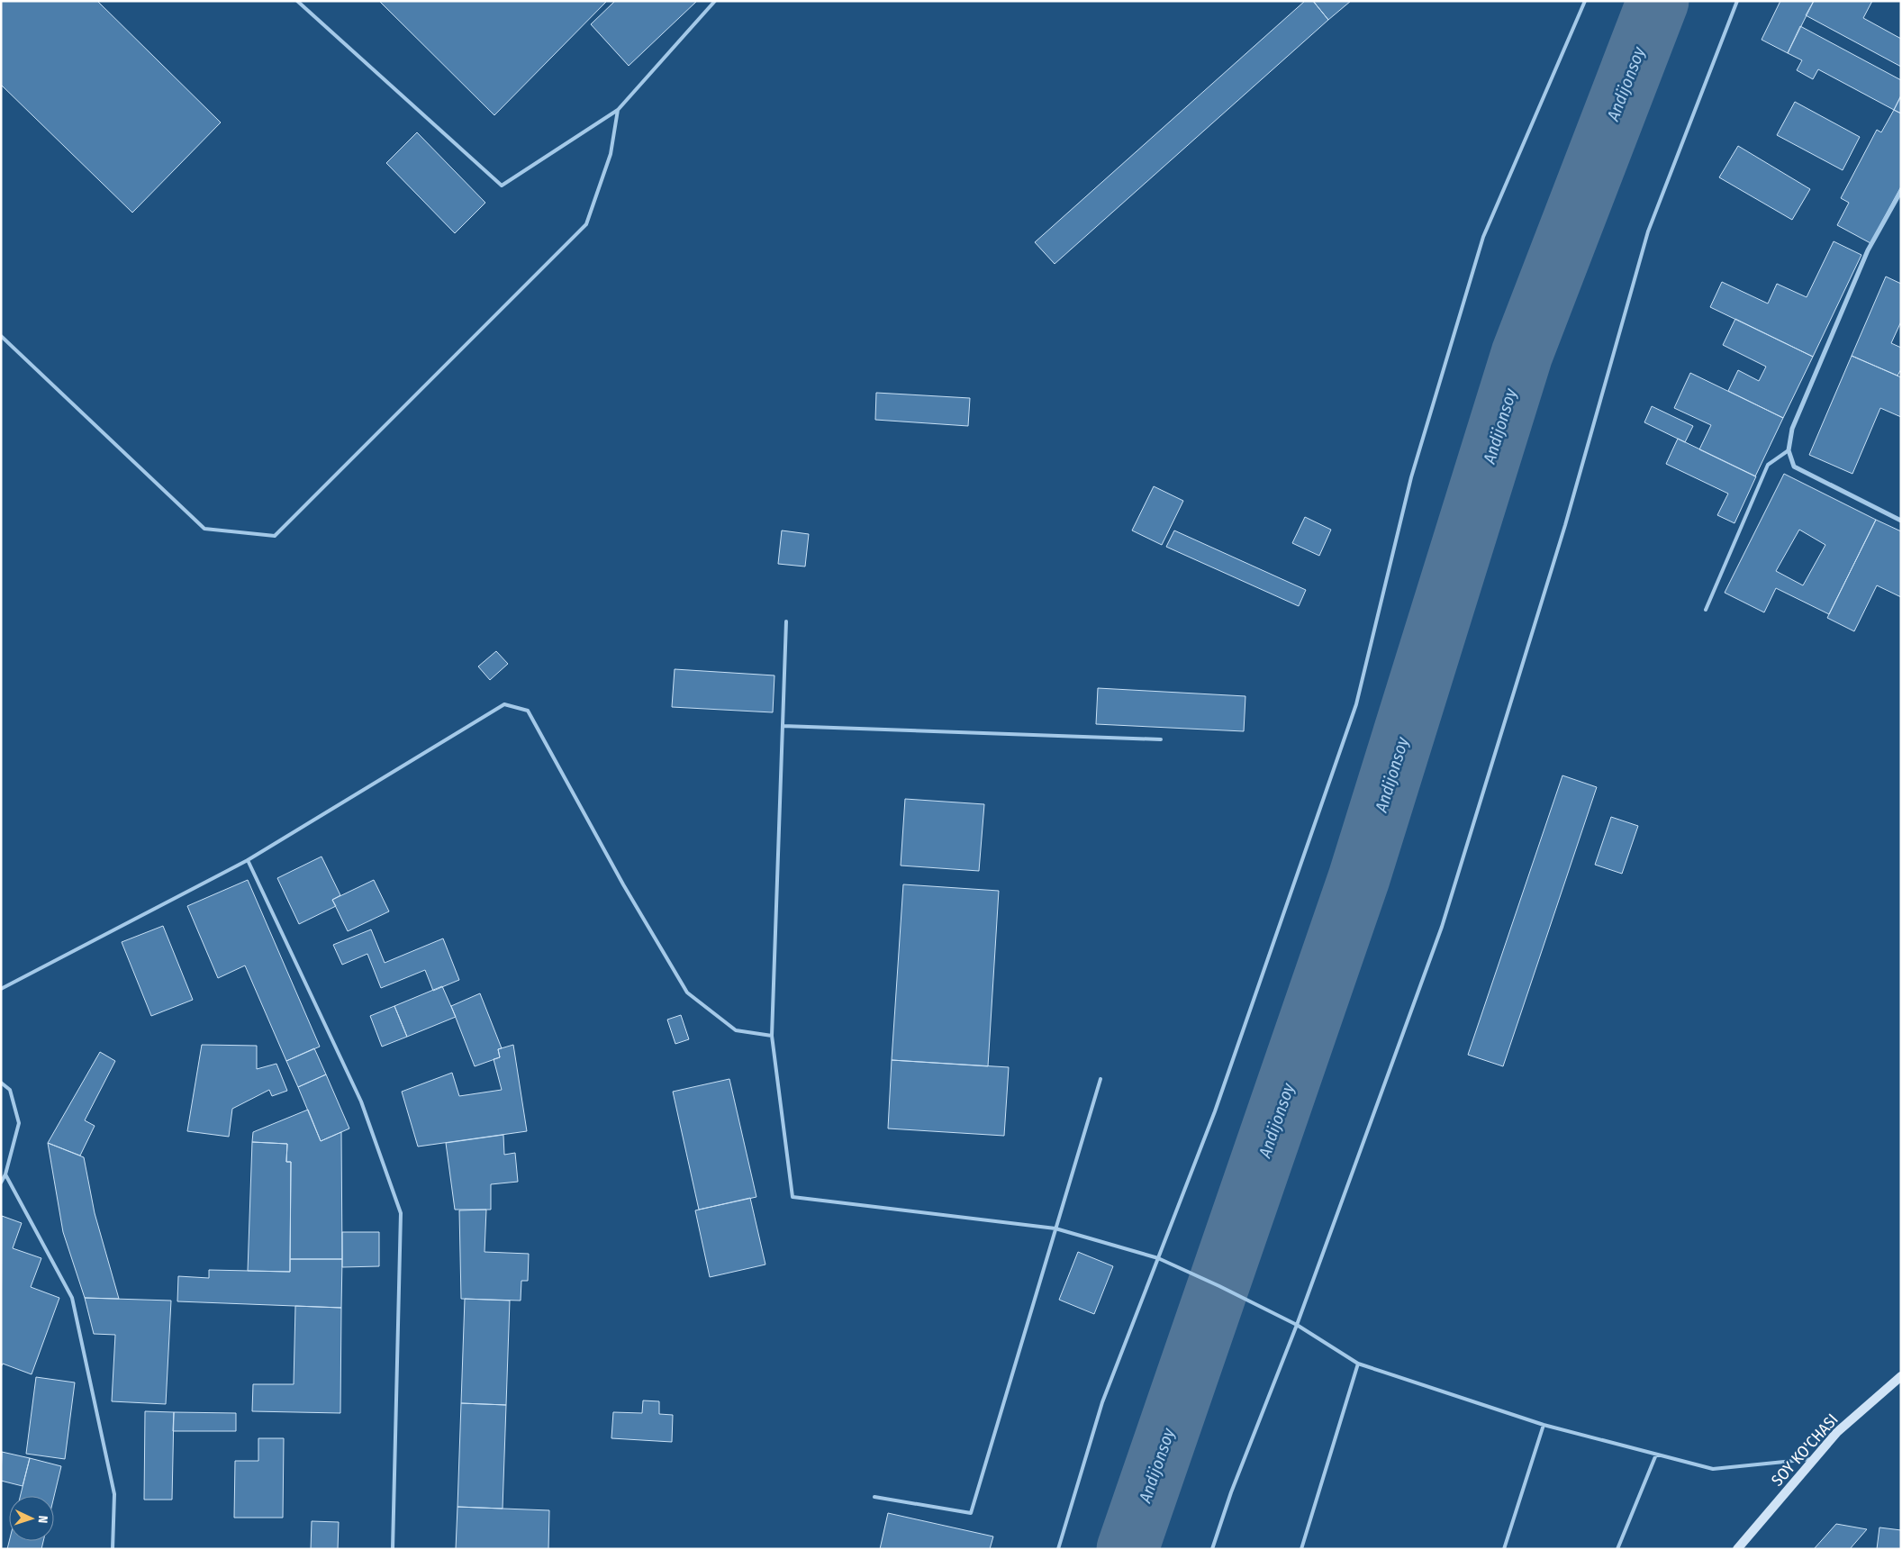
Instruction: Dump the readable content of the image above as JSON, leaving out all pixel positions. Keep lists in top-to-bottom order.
{
  "streets": {
    "main road": ["SOY KO'CHASI"]
  },
  "water": ["Andijonsoy"],
  "north": "right"
}
